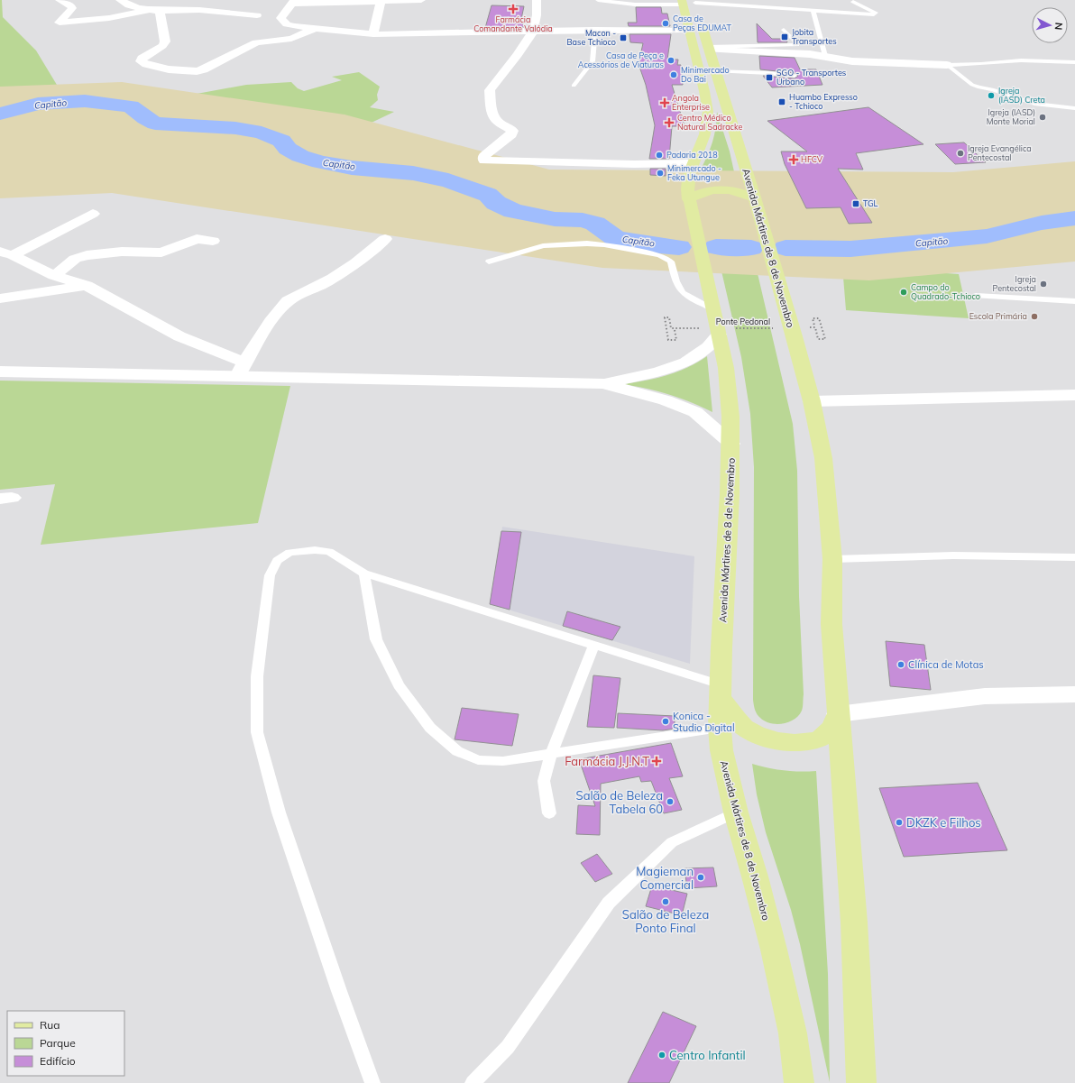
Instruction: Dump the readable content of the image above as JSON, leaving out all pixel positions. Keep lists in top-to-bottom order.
{
  "streets": {
    "main road": ["Avenida Mártires de 8 de Novembro"],
    "path": ["Ponte Pedonal"]
  },
  "crossings": [
    ["Avenida Mártires de 8 de Novembro", "Ponte Pedonal"]
  ],
  "water": ["Capitão"],
  "places": {
    "health": [
      "Farmácia Comandante Valódia",
      "Angola Enterprise",
      "Centro Médico Natural Sadracke",
      "HFCV",
      "Farmácia J.J.N.T"
    ],
    "other": [
      "Casa de Peças EDUMAT",
      "Casa de Peça e Acessórios de Viaturas",
      "Minimercado Do Bai",
      "Igreja (IASD) Creta",
      "Igreja (IASD) Monte Morial",
      "Igreja Evangélica Pentecostal",
      "Padaria 2018",
      "Minimercado - Feka Utungue",
      "Igreja Pentecostal",
      "Campo do Quadrado-Tchioco",
      "Escola Primária",
      "Clínica de Motas",
      "Konica - Studio Digital",
      "Salão de Beleza Tabela 60",
      "DKZK e Filhos",
      "Magieman Comercial",
      "Salão de Beleza Ponto Final",
      "Centro Infantil"
    ],
    "transit": [
      "Jobita Transportes",
      "Macon - Base Tchioco",
      "SGO - Transportes Urbano",
      "Huambo Expresso - Tchioco",
      "TGL"
    ]
  },
  "legend": ["Rua", "Parque", "Edifício"],
  "north": "right"
}
